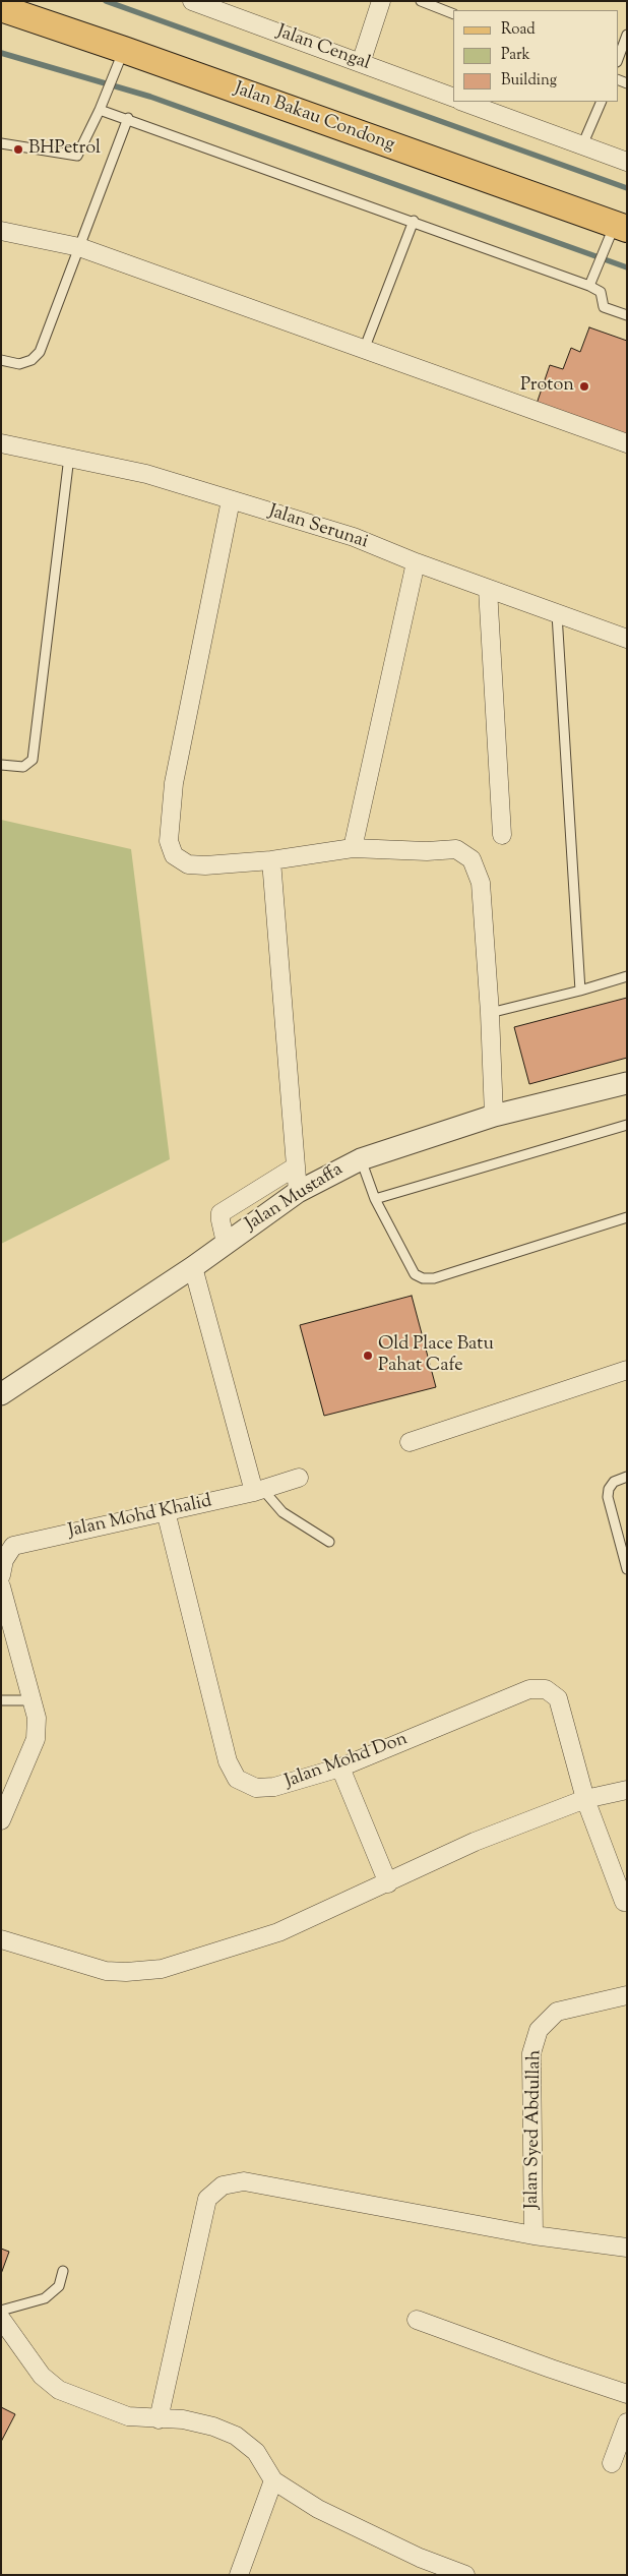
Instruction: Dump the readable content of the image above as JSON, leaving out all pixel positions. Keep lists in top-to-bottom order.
{
  "streets": {
    "main road": ["Jalan Bakau Condong"],
    "street": [
      "Jalan Cengal",
      "Jalan Serunai",
      "Jalan Mustaffa",
      "Jalan Mohd Khalid",
      "Jalan Mohd Don",
      "Jalan Syed Abdullah"
    ]
  },
  "crossings": [
    ["Jalan Mohd Khalid", "Jalan Mohd Don"]
  ],
  "places": ["BHPetrol", "Proton", "Old Place Batu Pahat Cafe"],
  "legend": ["Road", "Park", "Building"]
}
